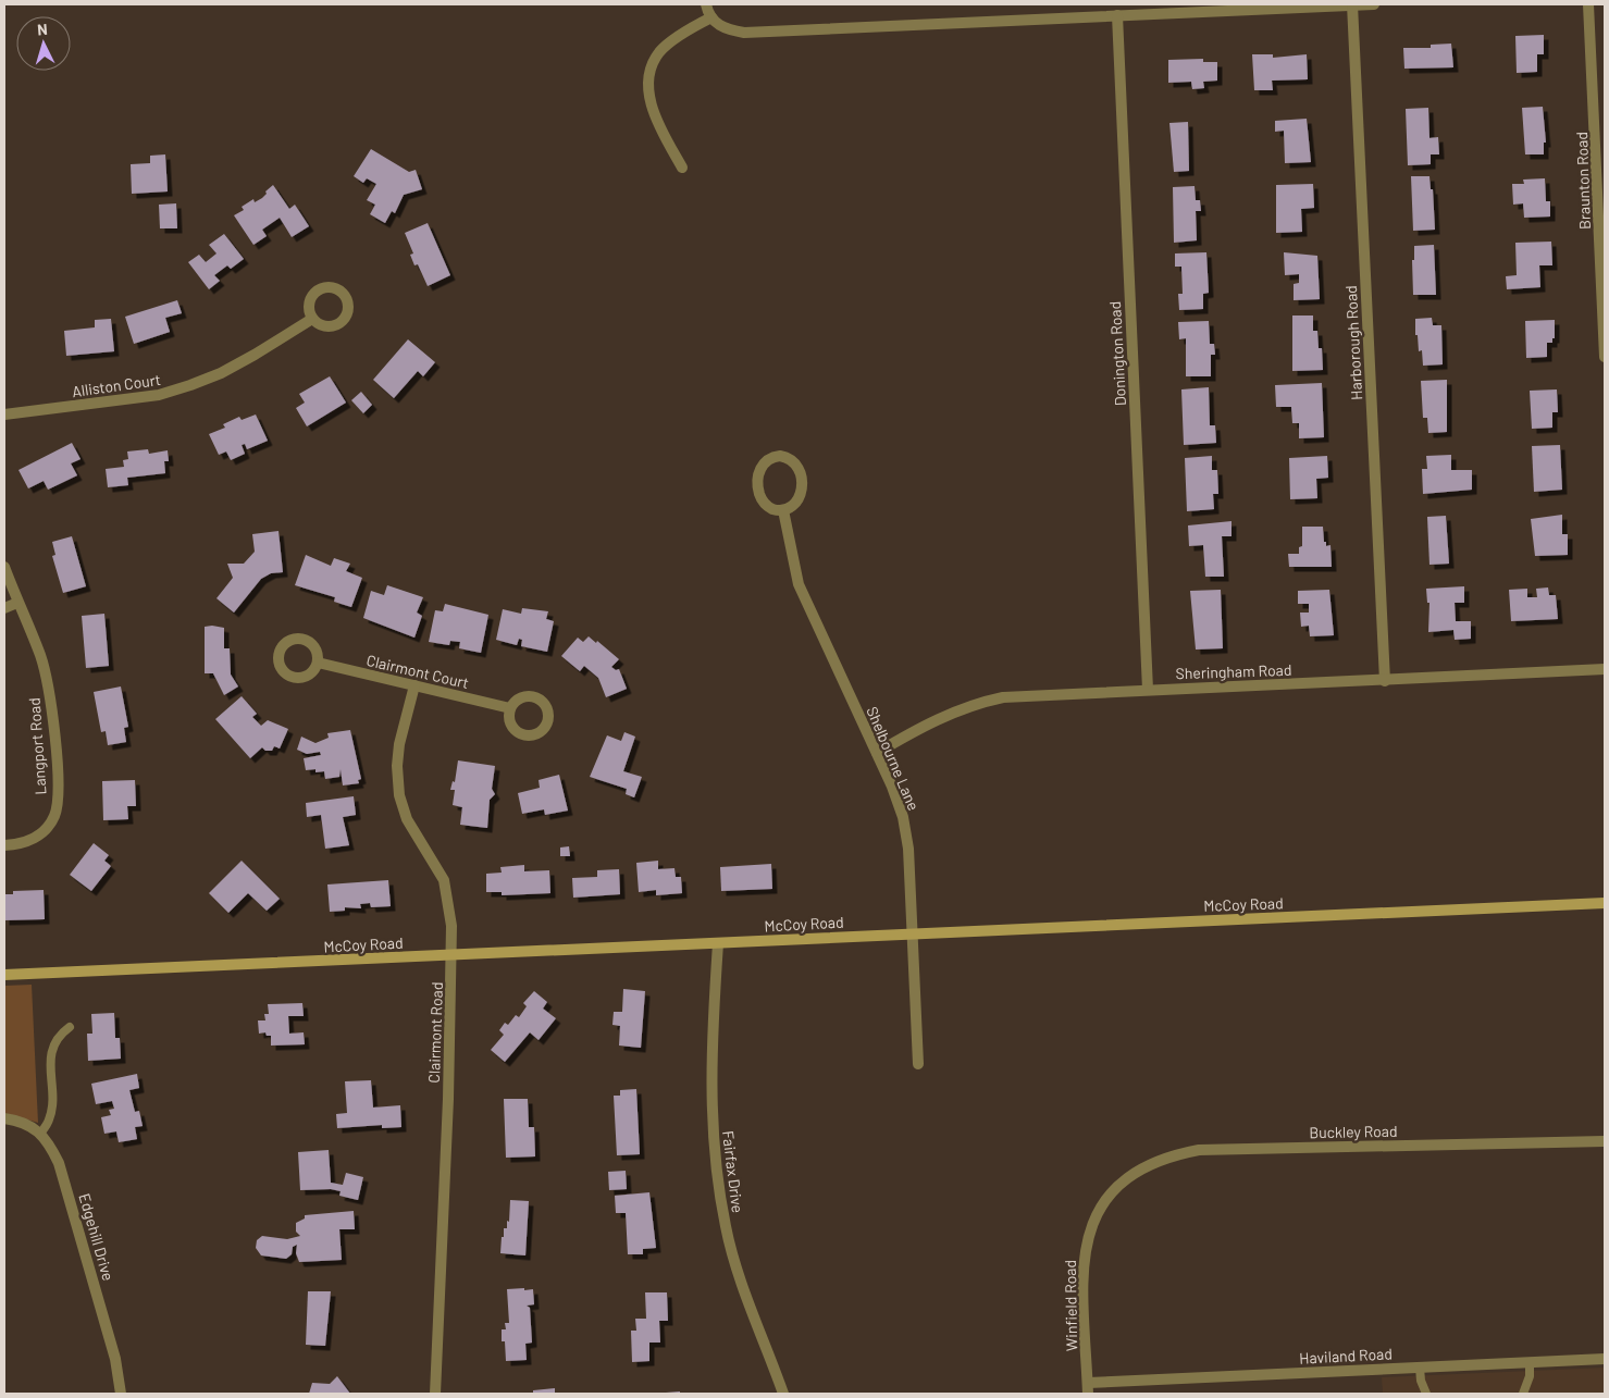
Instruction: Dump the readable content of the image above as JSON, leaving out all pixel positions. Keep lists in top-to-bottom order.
{
  "streets": {
    "main road": ["McCoy Road"],
    "street": [
      "Braunton Road",
      "Harborough Road",
      "Donington Road",
      "Alliston Court",
      "Clairmont Court",
      "Sheringham Road",
      "Langport Road",
      "Shelbourne Lane",
      "Clairmont Road",
      "Buckley Road",
      "Fairfax Drive",
      "Edgehill Drive",
      "Winfield Road",
      "Haviland Road"
    ]
  },
  "crossings": [
    ["Harborough Road", "Sheringham Road"],
    ["Donington Road", "Sheringham Road"],
    ["Clairmont Court", "Clairmont Road"],
    ["Sheringham Road", "Shelbourne Lane"],
    ["Shelbourne Lane", "McCoy Road"],
    ["McCoy Road", "Clairmont Road"],
    ["McCoy Road", "Fairfax Drive"],
    ["Buckley Road", "Winfield Road"],
    ["Winfield Road", "Haviland Road"]
  ],
  "north": "top"
}
